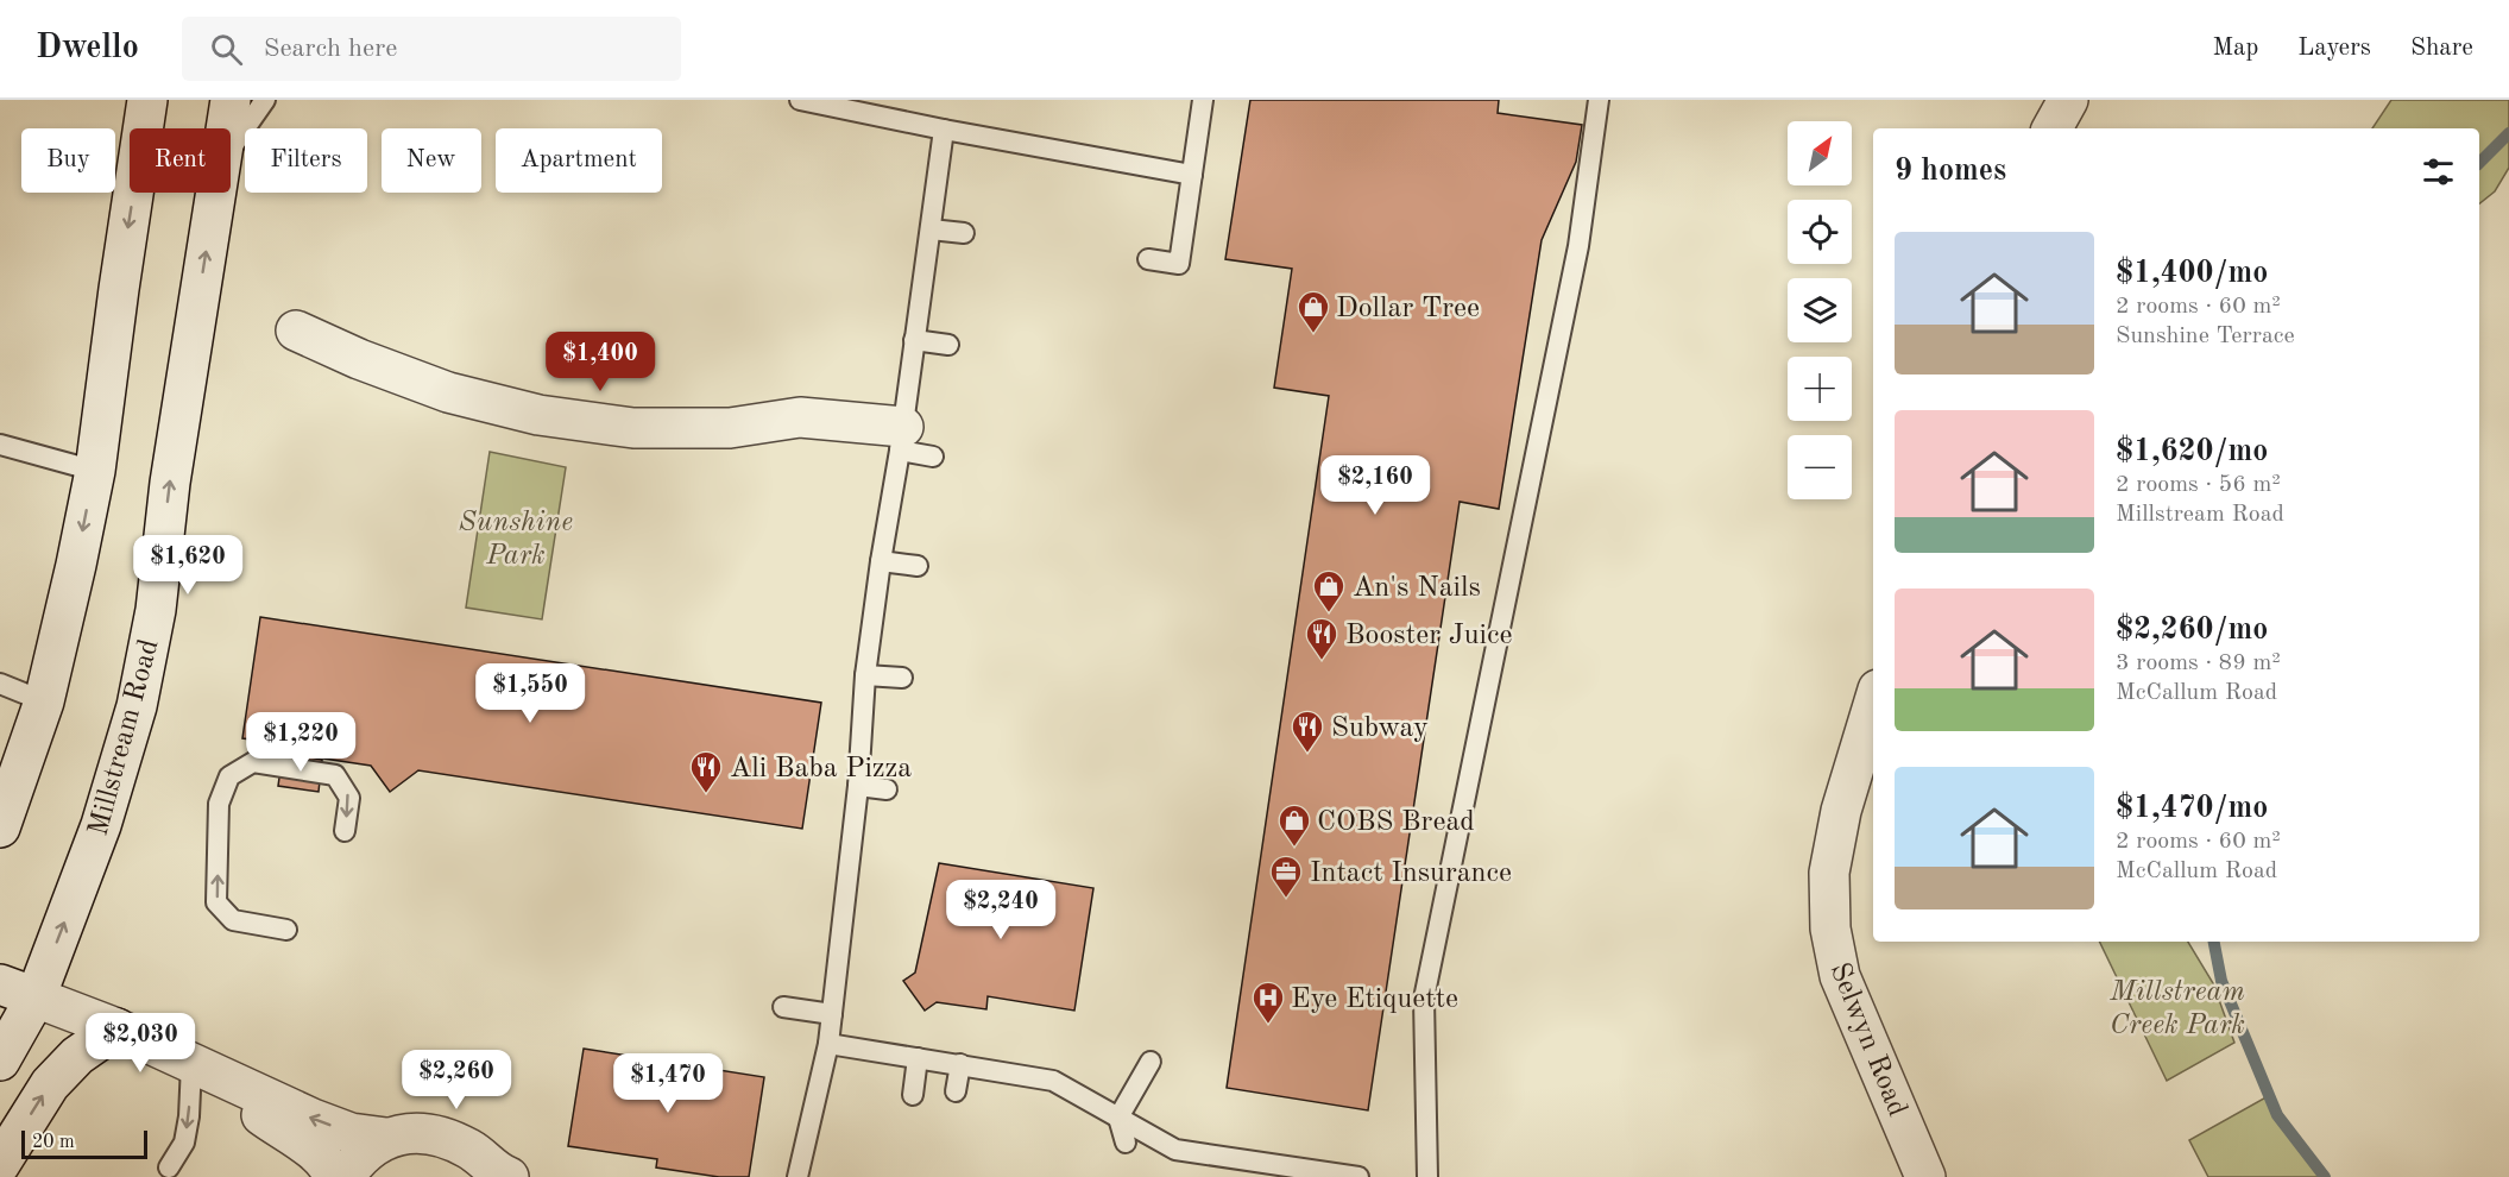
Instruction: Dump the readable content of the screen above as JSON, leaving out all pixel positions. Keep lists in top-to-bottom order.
{
  "streets": {
    "main road": ["Millstream Road", "Selwyn Road"]
  },
  "parks": ["Sunshine Park", "Millstream Creek Park"],
  "places": {
    "shop": ["Dollar Tree", "An's Nails", "COBS Bread"],
    "restaurant": ["Booster Juice", "Subway", "Ali Baba Pizza"],
    "office": ["Intact Insurance"],
    "hospital": ["Eye Etiquette"]
  },
  "scale_bar": "20 m",
  "north": "top right",
  "page": {
    "header": "Dwello",
    "search": "Search here",
    "nav": ["Map", "Layers", "Share"],
    "map_buttons": ["+", "−"],
    "chip": [
      "Buy",
      "Rent",
      "Filters",
      "New",
      "Apartment"
    ],
    "heading": "9 homes",
    "list": [
      {
        "name": "$1,400/mo",
        "note": "2 rooms · 60 m² · Sunshine Terrace"
      },
      {
        "name": "$1,620/mo",
        "note": "2 rooms · 56 m² · Millstream Road"
      },
      {
        "name": "$2,260/mo",
        "note": "3 rooms · 89 m² · McCallum Road"
      },
      {
        "name": "$1,470/mo",
        "note": "2 rooms · 60 m² · McCallum Road"
      }
    ],
    "price": [
      "$1,400",
      "$2,160",
      "$1,620",
      "$1,550",
      "$1,220",
      "$2,240",
      "$2,030",
      "$2,260",
      "$1,470"
    ],
    "scale": "20 m"
  }
}
